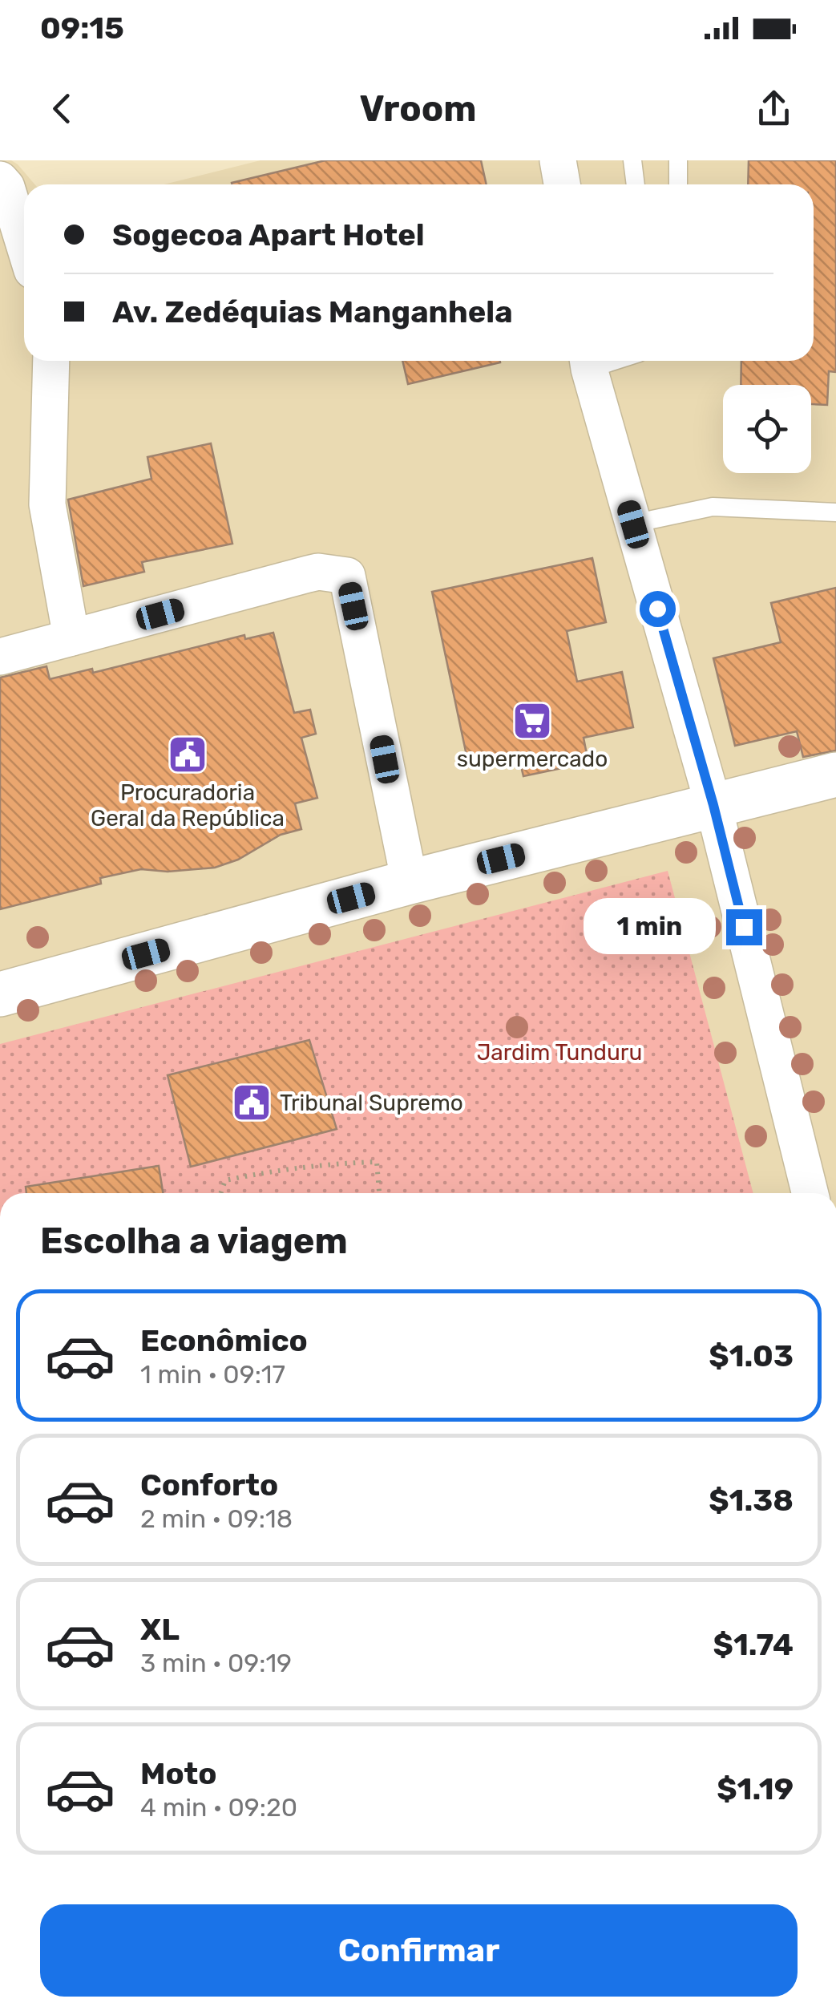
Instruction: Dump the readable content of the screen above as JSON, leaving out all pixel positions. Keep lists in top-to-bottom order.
{
  "parks": ["Jardim Tunduru"],
  "places": {
    "supermarket": ["supermercado"],
    "public building": ["Procuradoria Geral da República", "Tribunal Supremo"]
  },
  "page": {
    "status": "09:15",
    "header": "Vroom",
    "banner": ["Sogecoa Apart Hotel", "Av. Zedéquias Manganhela"],
    "bubble": "1 min",
    "heading": "Escolha a viagem",
    "list": [
      {
        "name": "Econômico",
        "note": "1 min · 09:17",
        "value": "$1.03"
      },
      {
        "name": "Conforto",
        "note": "2 min · 09:18",
        "value": "$1.38"
      },
      {
        "name": "XL",
        "note": "3 min · 09:19",
        "value": "$1.74"
      },
      {
        "name": "Moto",
        "note": "4 min · 09:20",
        "value": "$1.19"
      }
    ],
    "buttons": "Confirmar"
  }
}
